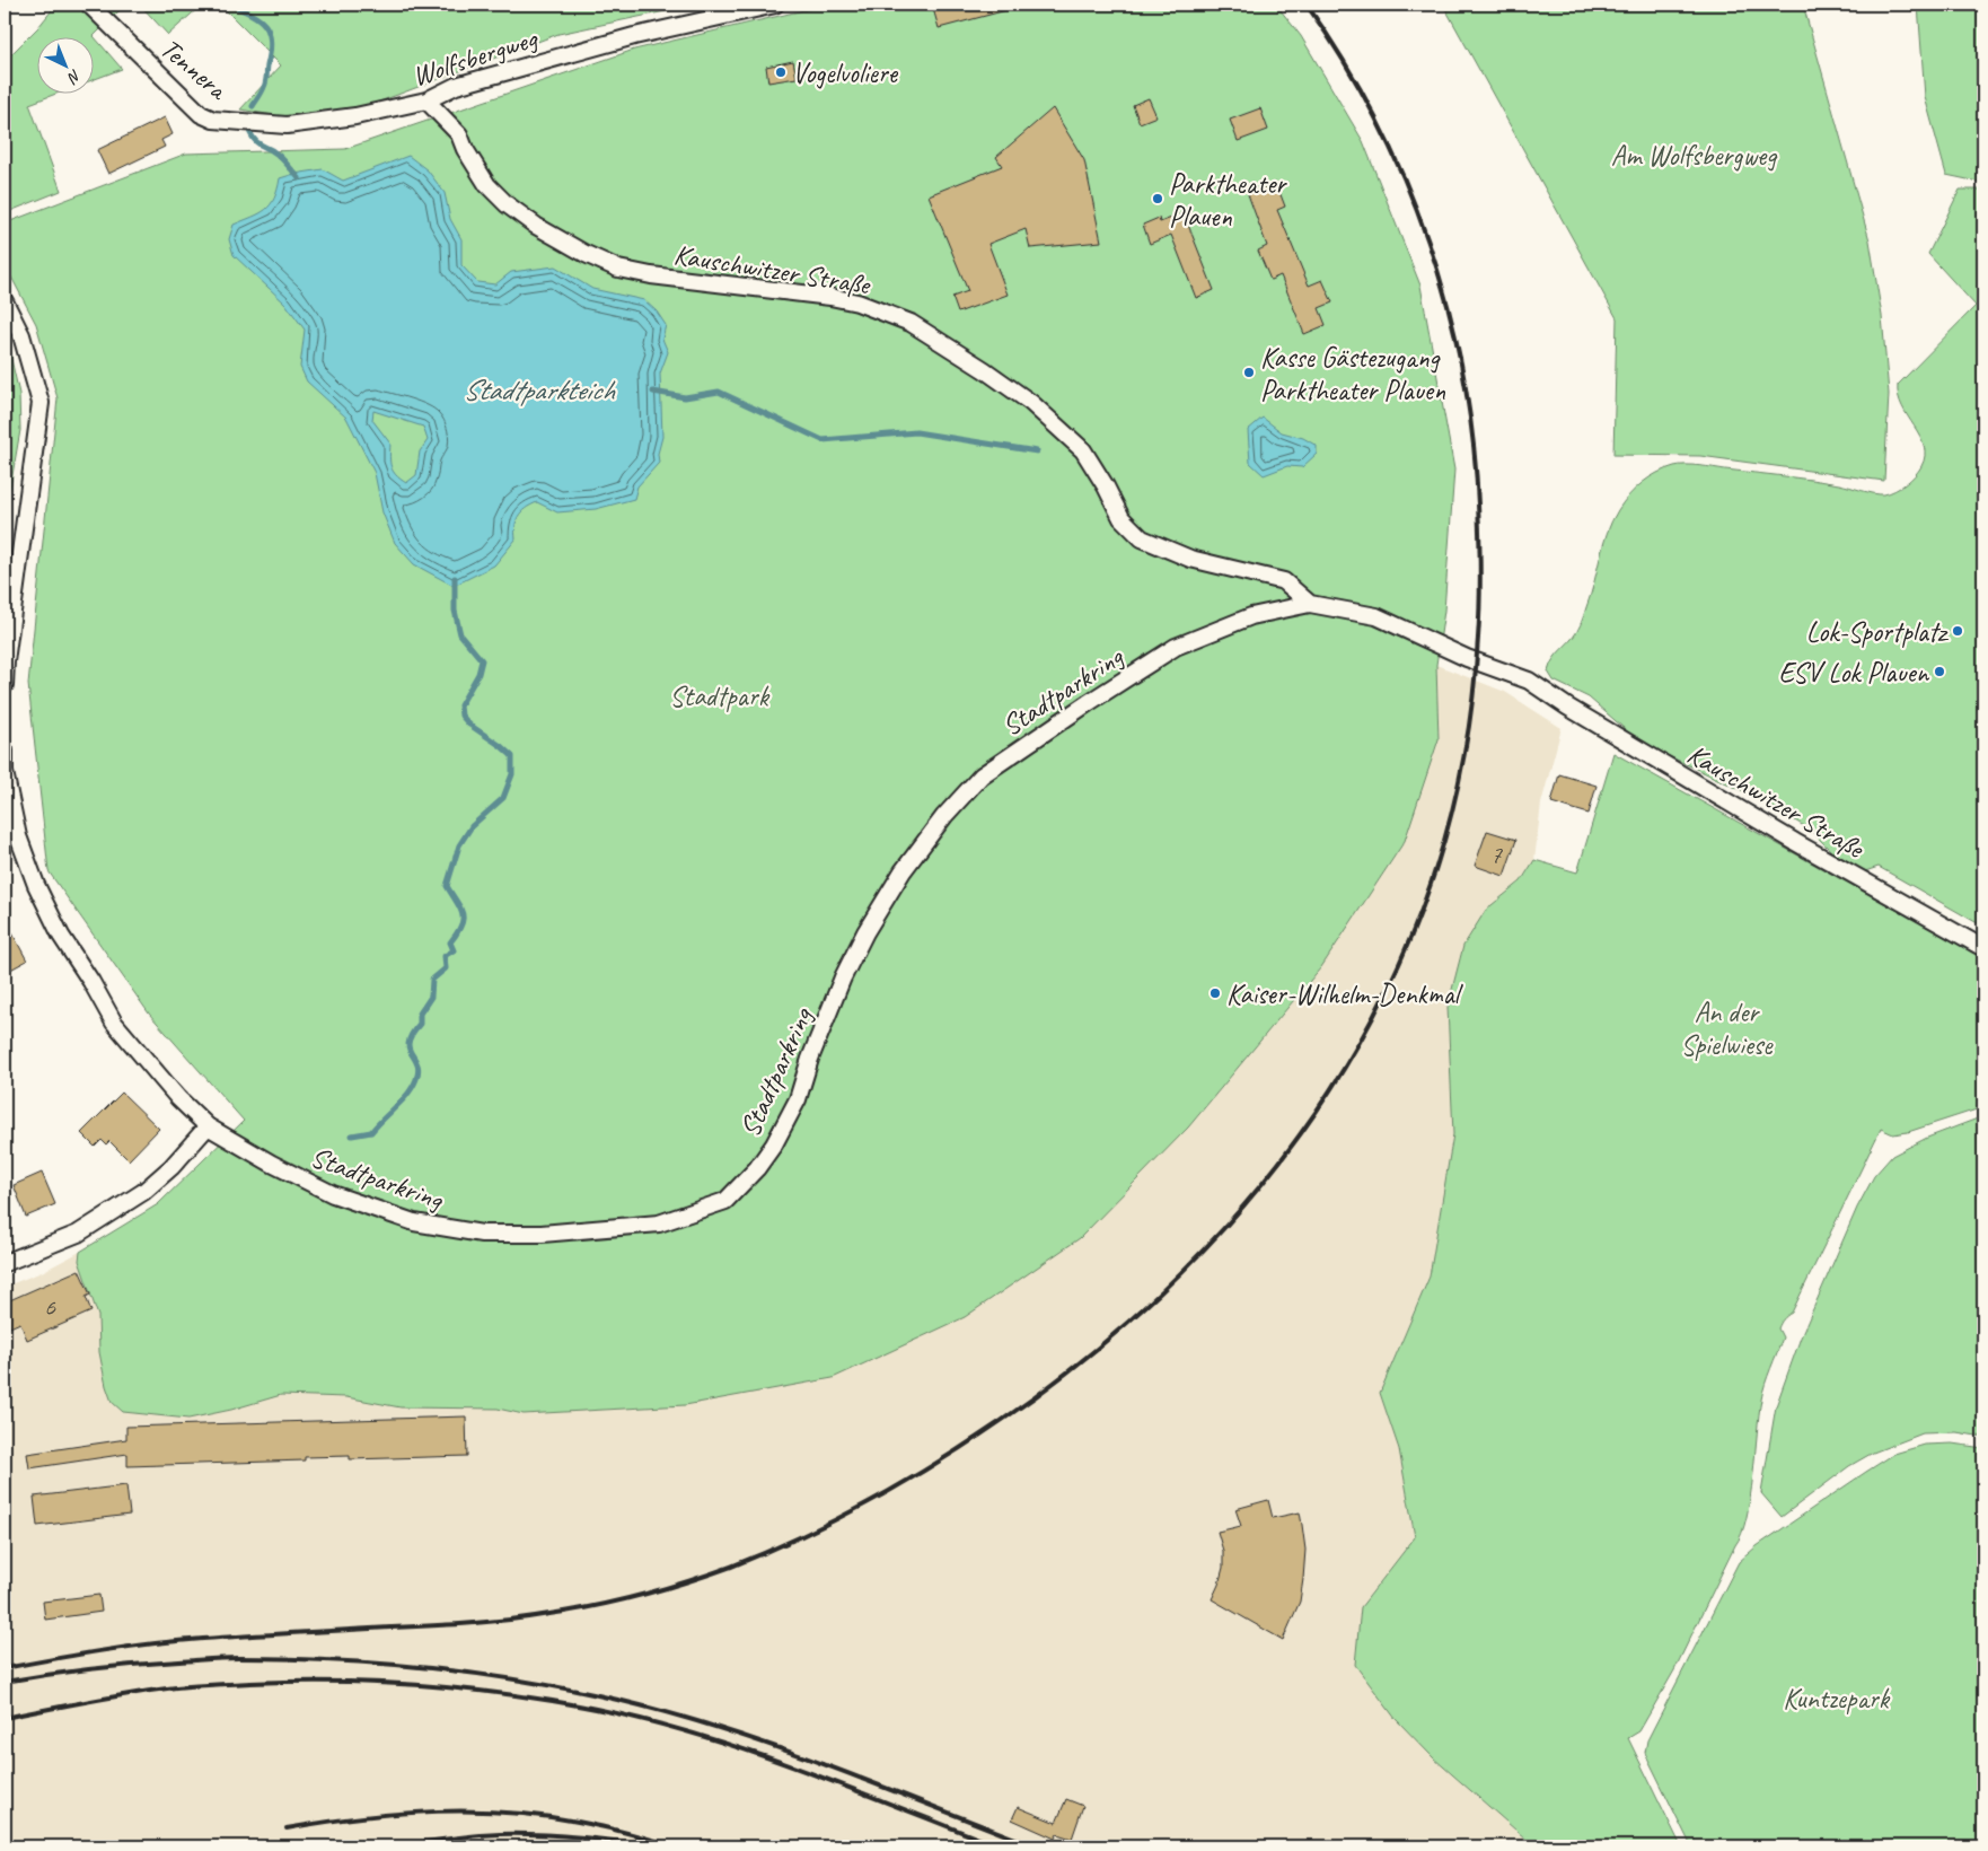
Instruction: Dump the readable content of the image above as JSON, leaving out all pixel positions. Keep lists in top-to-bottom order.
{
  "streets": {
    "street": [
      "Wolfsbergweg",
      "Tennera",
      "Kauschwitzer Straße",
      "Stadtparkring"
    ]
  },
  "crossings": [
    ["Wolfsbergweg", "Tennera"],
    ["Wolfsbergweg", "Kauschwitzer Straße"],
    ["Kauschwitzer Straße", "Stadtparkring"]
  ],
  "water": ["Stadtparkteich"],
  "parks": [
    "Am Wolfsbergweg",
    "Stadtpark",
    "An der Spielwiese",
    "Kuntzepark"
  ],
  "places": [
    "Vogelvoliere",
    "Parktheater Plauen",
    "Kasse Gästezugang Parktheater Plauen",
    "Lok-Sportplatz",
    "ESV Lok Plauen",
    "Kaiser-Wilhelm-Denkmal"
  ],
  "house_numbers": ["7", "6"],
  "north": "bottom right"
}
